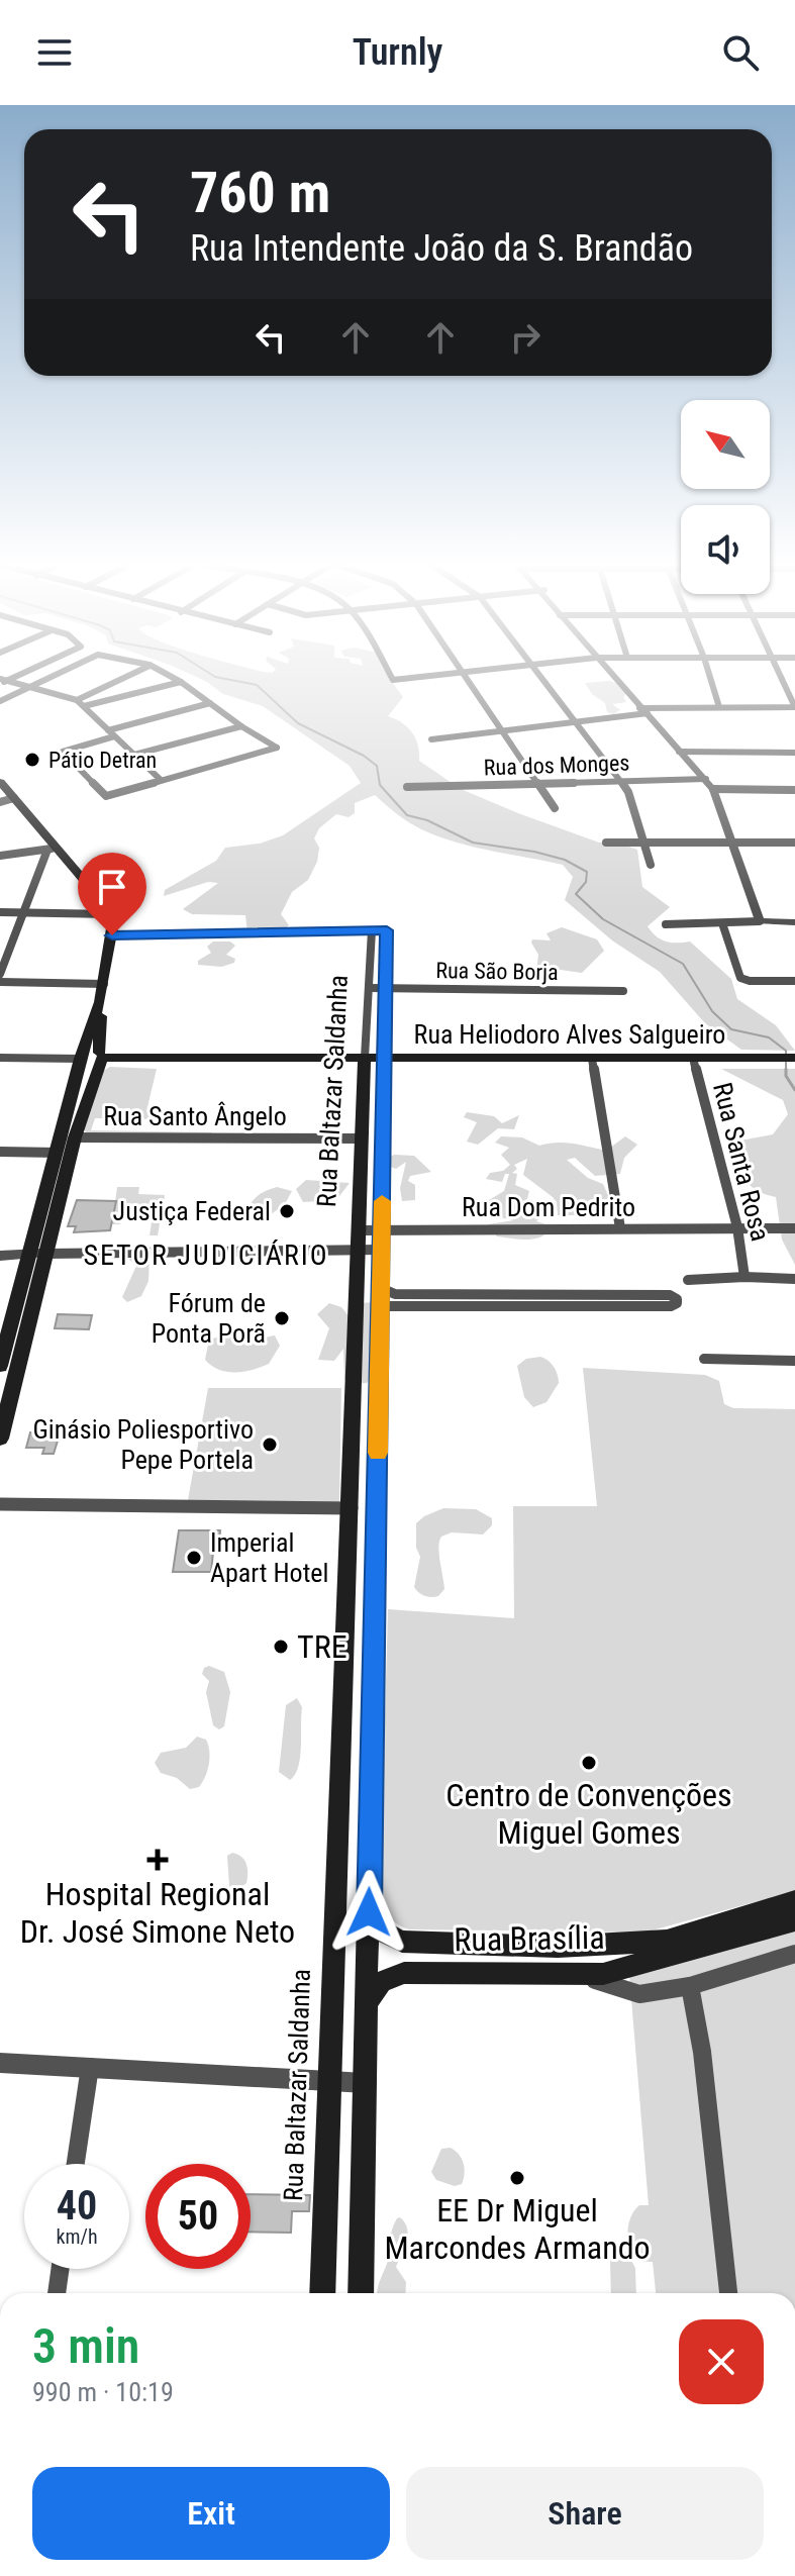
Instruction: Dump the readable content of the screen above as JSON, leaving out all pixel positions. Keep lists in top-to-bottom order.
{
  "streets": {
    "main road": ["Rua Heliodoro Alves Salgueiro", "Rua Baltazar Saldanha", "Rua Brasília"],
    "street": [
      "Rua dos Monges",
      "Rua São Borja",
      "Rua Santo Ângelo",
      "Rua Santa Rosa",
      "Rua Dom Pedrito"
    ]
  },
  "crossings": [
    ["Rua São Borja", "Rua Baltazar Saldanha"],
    ["Rua Heliodoro Alves Salgueiro", "Rua Baltazar Saldanha"],
    ["Rua Heliodoro Alves Salgueiro", "Rua Santa Rosa"],
    ["Rua Baltazar Saldanha", "Rua Santo Ângelo"],
    ["Rua Baltazar Saldanha", "Rua Dom Pedrito"],
    ["Rua Baltazar Saldanha", "Rua Brasília"],
    ["Rua Santa Rosa", "Rua Dom Pedrito"]
  ],
  "districts": ["SETOR JUDICIÁRIO"],
  "places": {
    "other": [
      "Pátio Detran",
      "Justiça Federal",
      "Fórum de Ponta Porã",
      "Ginásio Poliesportivo Pepe Portela",
      "Imperial Apart Hotel",
      "TRE",
      "Centro de Convenções Miguel Gomes",
      "EE Dr Miguel Marcondes Armando"
    ],
    "health": ["Hospital Regional Dr. José Simone Neto"]
  },
  "north": "top left",
  "page": {
    "header": "Turnly",
    "turn": ["760 m", "Rua Intendente João da S. Brandão"],
    "speed": "40 km/h",
    "limit": "50",
    "heading": ["3 min", "990 m · 10:19"],
    "buttons": ["Exit", "Share"]
  }
}
